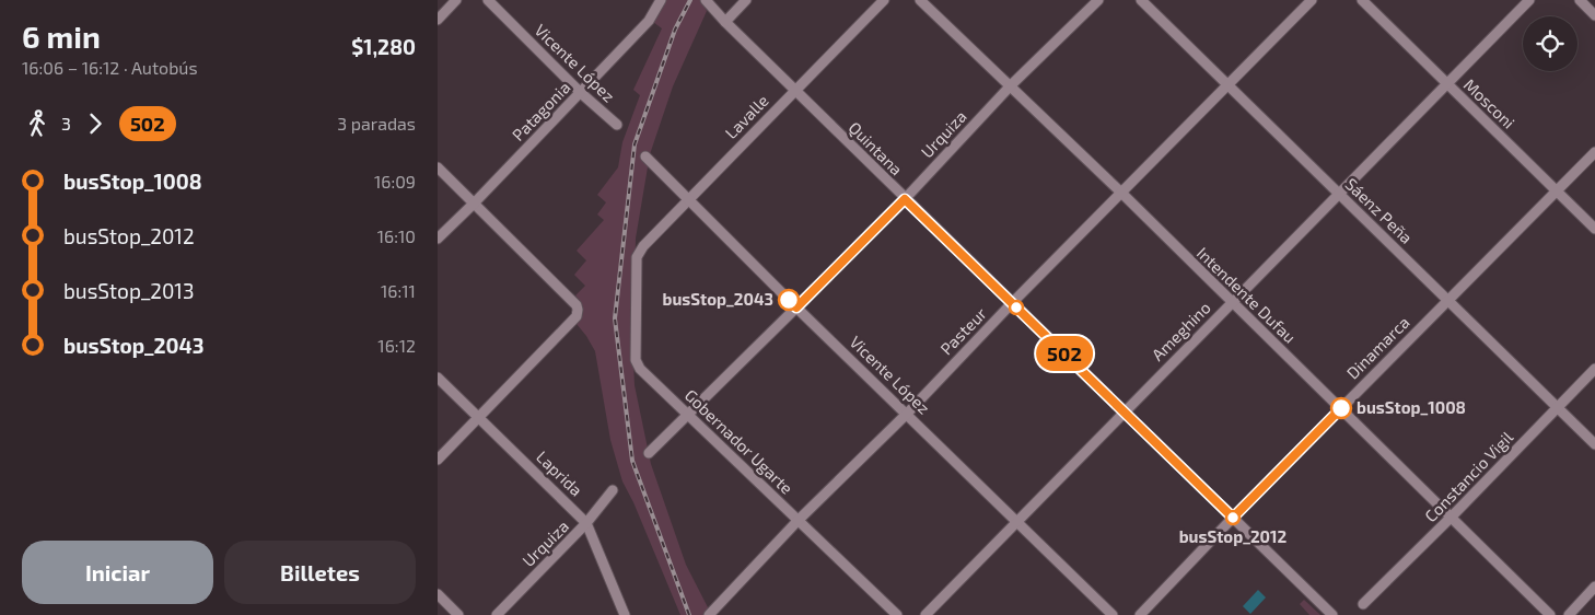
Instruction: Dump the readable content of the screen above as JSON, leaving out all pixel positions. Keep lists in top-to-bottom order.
{
  "streets": {
    "street": [
      "Vicente López",
      "Mosconi",
      "Patagonia",
      "Lavalle",
      "Urquiza",
      "Quintana",
      "Sáenz Peña",
      "Intendente Dufau",
      "Pasteur",
      "Ameghino",
      "Dinamarca",
      "Gobernador Ugarte",
      "Laprida",
      "Constancio Vigil"
    ]
  },
  "crossings": [
    ["Vicente López", "Patagonia"],
    ["Vicente López", "Lavalle"],
    ["Vicente López", "Urquiza"],
    ["Vicente López", "Pasteur"],
    ["Vicente López", "Ameghino"],
    ["Mosconi", "Ameghino"],
    ["Mosconi", "Dinamarca"],
    ["Lavalle", "Quintana"],
    ["Lavalle", "Gobernador Ugarte"],
    ["Urquiza", "Quintana"],
    ["Urquiza", "Intendente Dufau"],
    ["Urquiza", "Gobernador Ugarte"],
    ["Urquiza", "Laprida"],
    ["Quintana", "Pasteur"],
    ["Quintana", "Ameghino"],
    ["Quintana", "Dinamarca"],
    ["Sáenz Peña", "Pasteur"],
    ["Sáenz Peña", "Ameghino"],
    ["Sáenz Peña", "Dinamarca"],
    ["Sáenz Peña", "Constancio Vigil"],
    ["Intendente Dufau", "Pasteur"],
    ["Intendente Dufau", "Ameghino"],
    ["Intendente Dufau", "Dinamarca"],
    ["Intendente Dufau", "Constancio Vigil"],
    ["Pasteur", "Gobernador Ugarte"]
  ],
  "places": ["busStop_2043", "busStop_1008", "busStop_2012"],
  "lines": ["bus line 502"],
  "page": {
    "heading": ["6 min", "16:06 – 16:12 · Autobús", "$1,280"],
    "on_map": "502",
    "legs": ["3", "502", "3 paradas"],
    "list": [
      {
        "name": "busStop_1008",
        "value": "16:09"
      },
      {
        "name": "busStop_2012",
        "value": "16:10"
      },
      {
        "name": "busStop_2013",
        "value": "16:11"
      },
      {
        "name": "busStop_2043",
        "value": "16:12"
      }
    ],
    "buttons": ["Iniciar", "Billetes"]
  }
}
